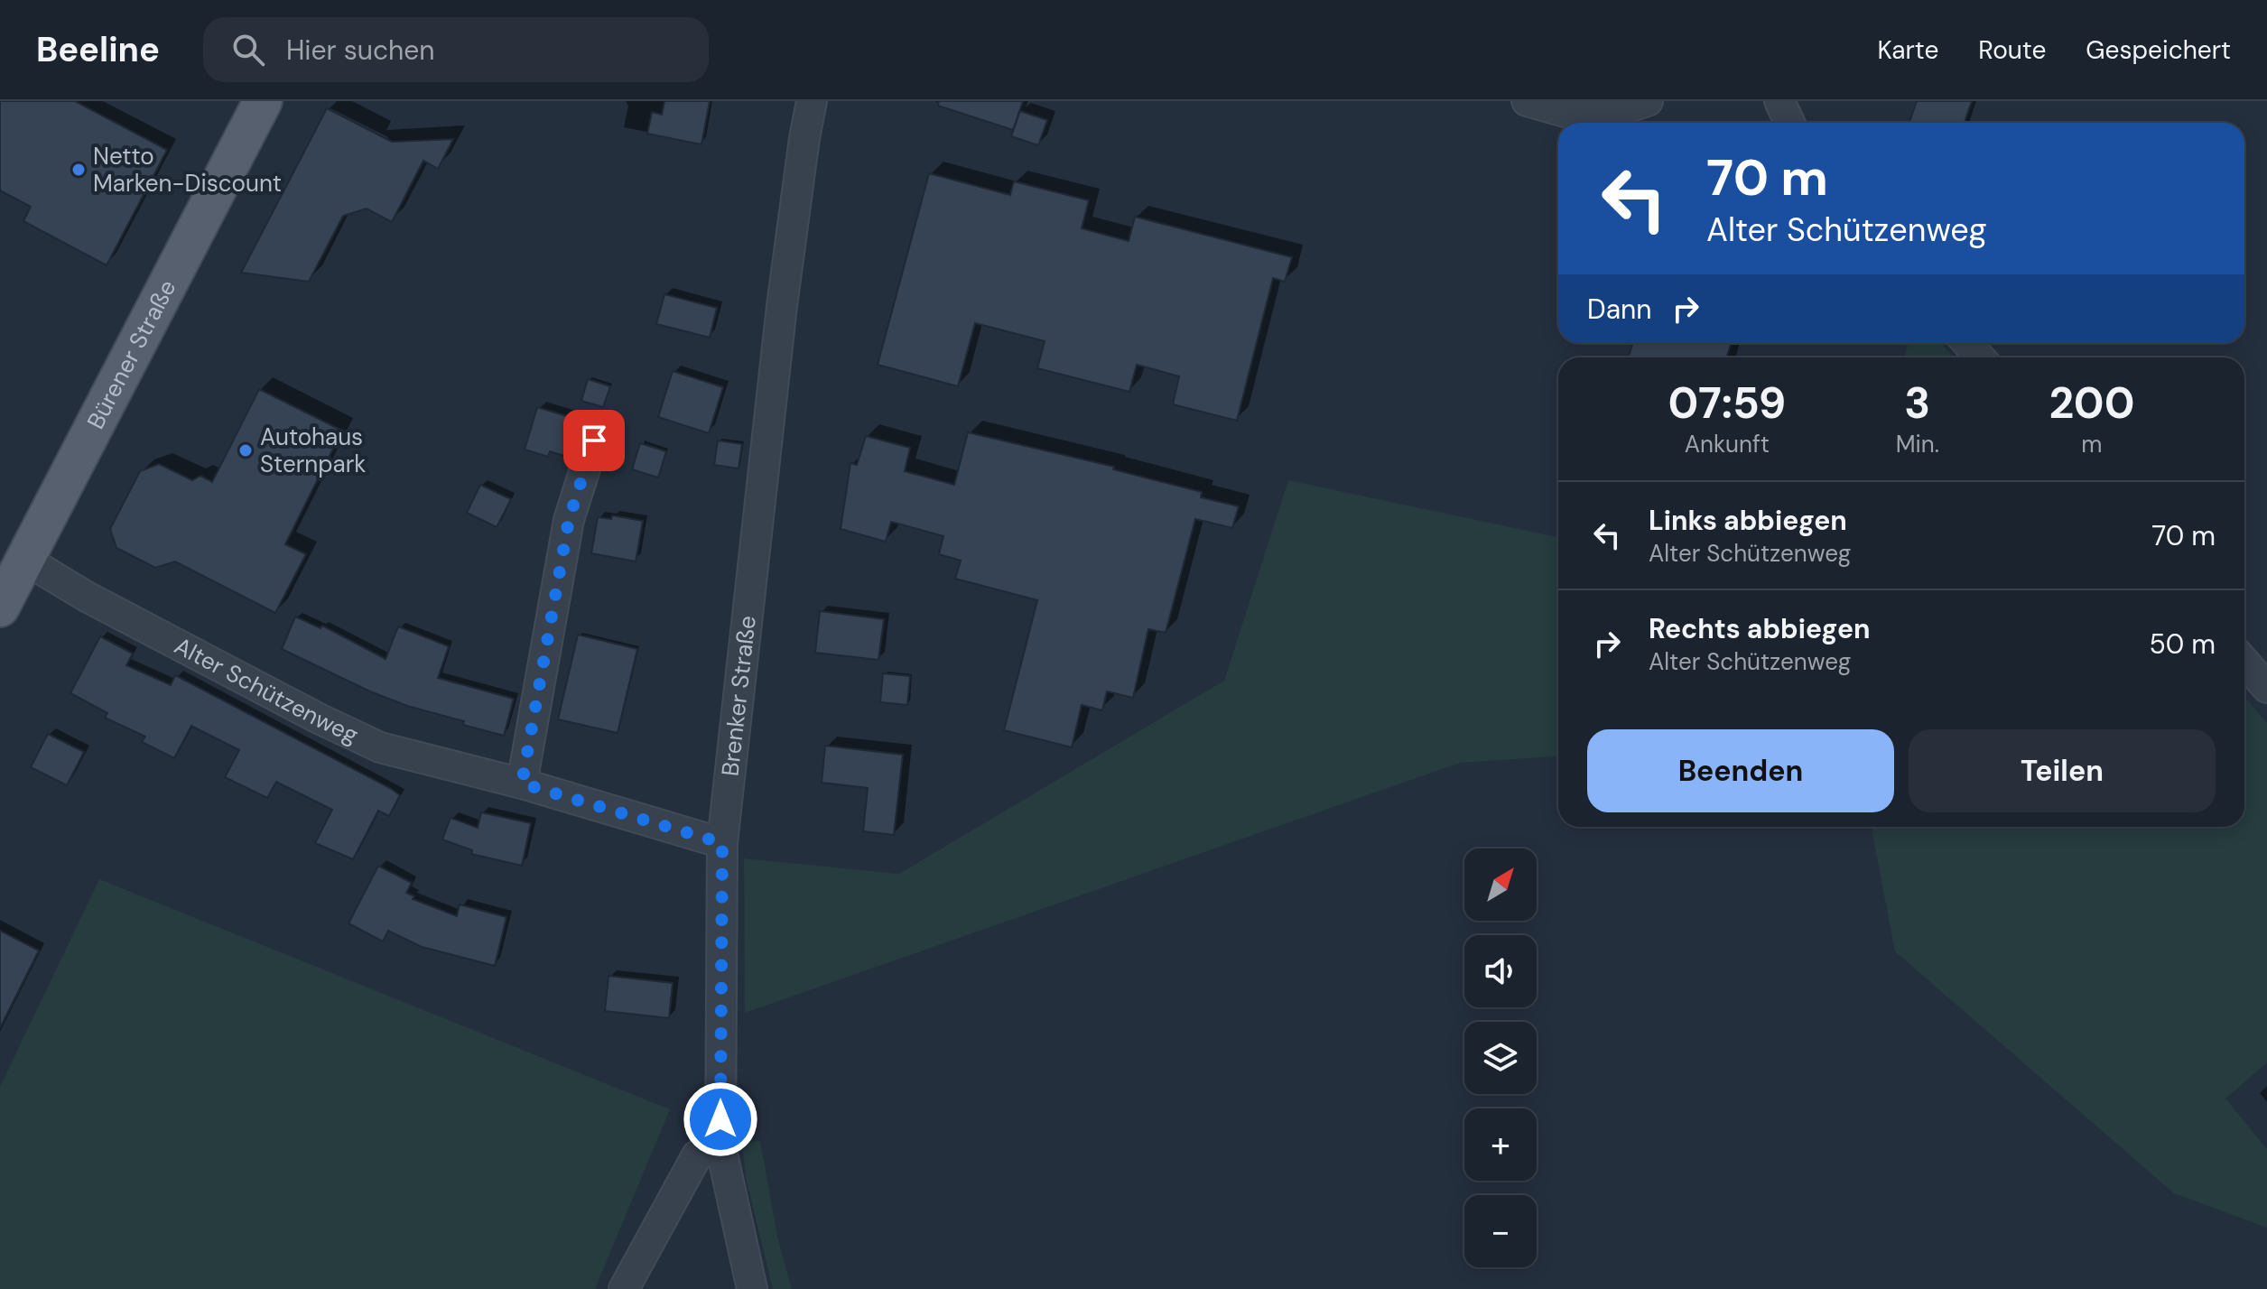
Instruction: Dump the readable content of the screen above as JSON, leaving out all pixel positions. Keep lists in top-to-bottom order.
{
  "streets": {
    "main road": ["Bürener Straße"],
    "street": ["Alter Schützenweg", "Brenker Straße"]
  },
  "crossings": [
    ["Bürener Straße", "Alter Schützenweg"],
    ["Alter Schützenweg", "Brenker Straße"]
  ],
  "places": ["Netto Marken-Discount", "Autohaus Sternpark"],
  "north": "top right",
  "page": {
    "header": "Beeline",
    "search": "Hier suchen",
    "nav": ["Karte", "Route", "Gespeichert"],
    "turn": ["70 m", "Alter Schützenweg"],
    "then": "Dann",
    "eta": [
      "07:59",
      "Ankunft",
      "3",
      "Min.",
      "200",
      "m"
    ],
    "list": [
      {
        "name": "Links abbiegen",
        "note": "Alter Schützenweg",
        "value": "70 m"
      },
      {
        "name": "Rechts abbiegen",
        "note": "Alter Schützenweg",
        "value": "50 m"
      }
    ],
    "buttons": ["Beenden", "Teilen"],
    "map_buttons": ["+", "−"]
  }
}
